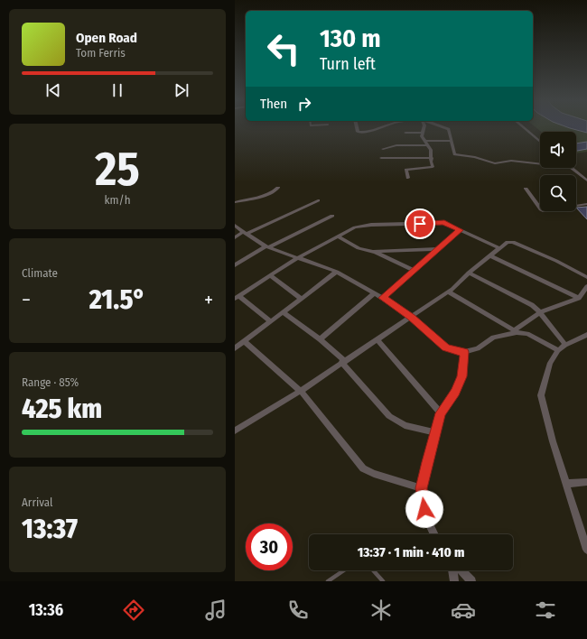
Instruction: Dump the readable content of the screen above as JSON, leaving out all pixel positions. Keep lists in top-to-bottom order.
{
  "page": {
    "turn": ["130 m", "Turn left"],
    "song": ["Open Road", "Tom Ferris"],
    "then": "Then",
    "tile": [
      ["25", "km/h"],
      "Climate",
      ["Range · 85%", "425 km"],
      ["Arrival", "13:37"]
    ],
    "heat": ["−", "21.5°", "+"],
    "limit": "30",
    "trip": "13:37 · 1 min · 410 m",
    "tabs": "13:36"
  }
}
